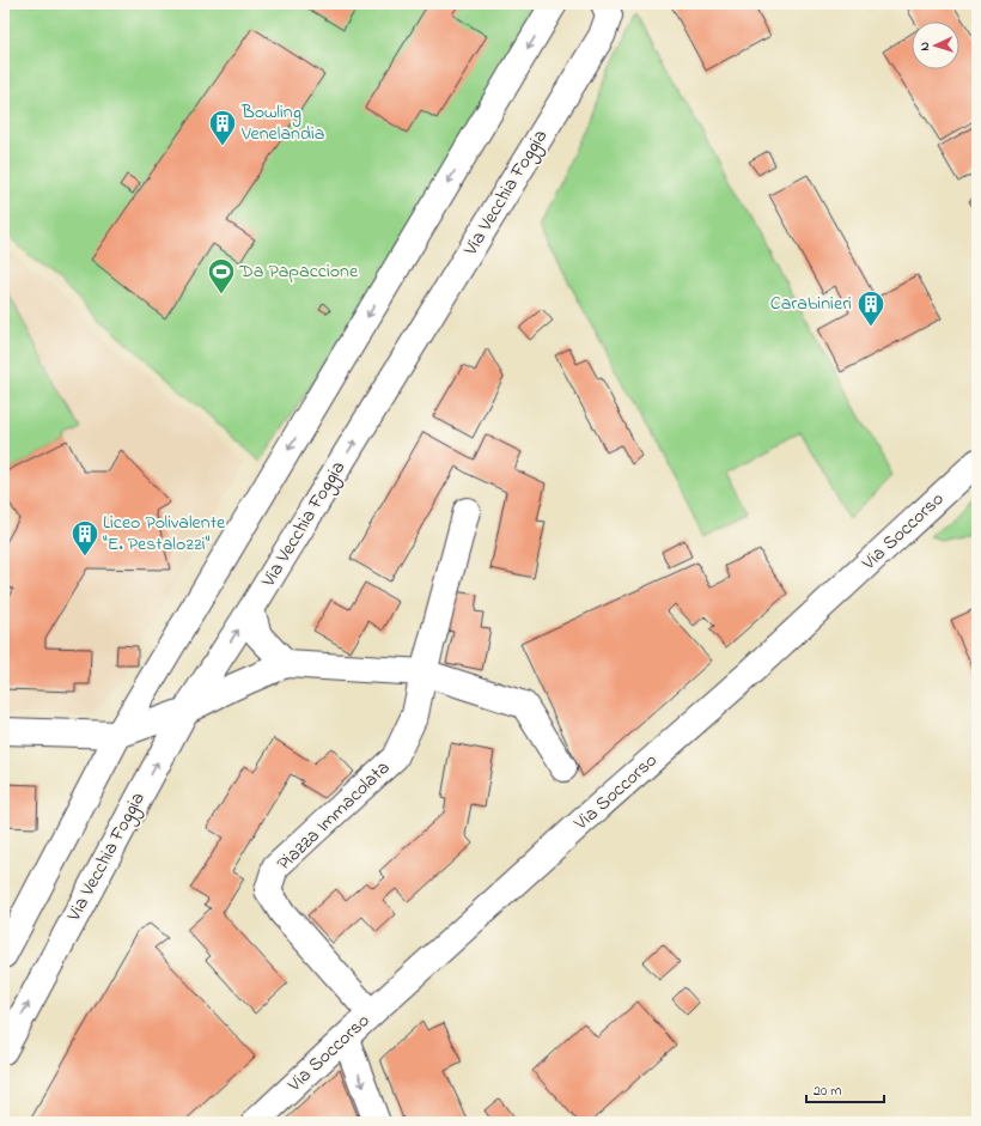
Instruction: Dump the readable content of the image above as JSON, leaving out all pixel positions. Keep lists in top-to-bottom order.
{
  "streets": {
    "street": ["Via Vecchia Foggia", "Via Soccorso", "Piazza Immacolata"]
  },
  "crossings": [
    ["Via Soccorso", "Piazza Immacolata"]
  ],
  "places": {
    "building": ["Bowling Venelandia", "Carabinieri", "Liceo Polivalente \"E. Pestalozzi\""],
    "sports": ["Da Papaccione"]
  },
  "scale_bar": "20 m",
  "north": "left"
}
